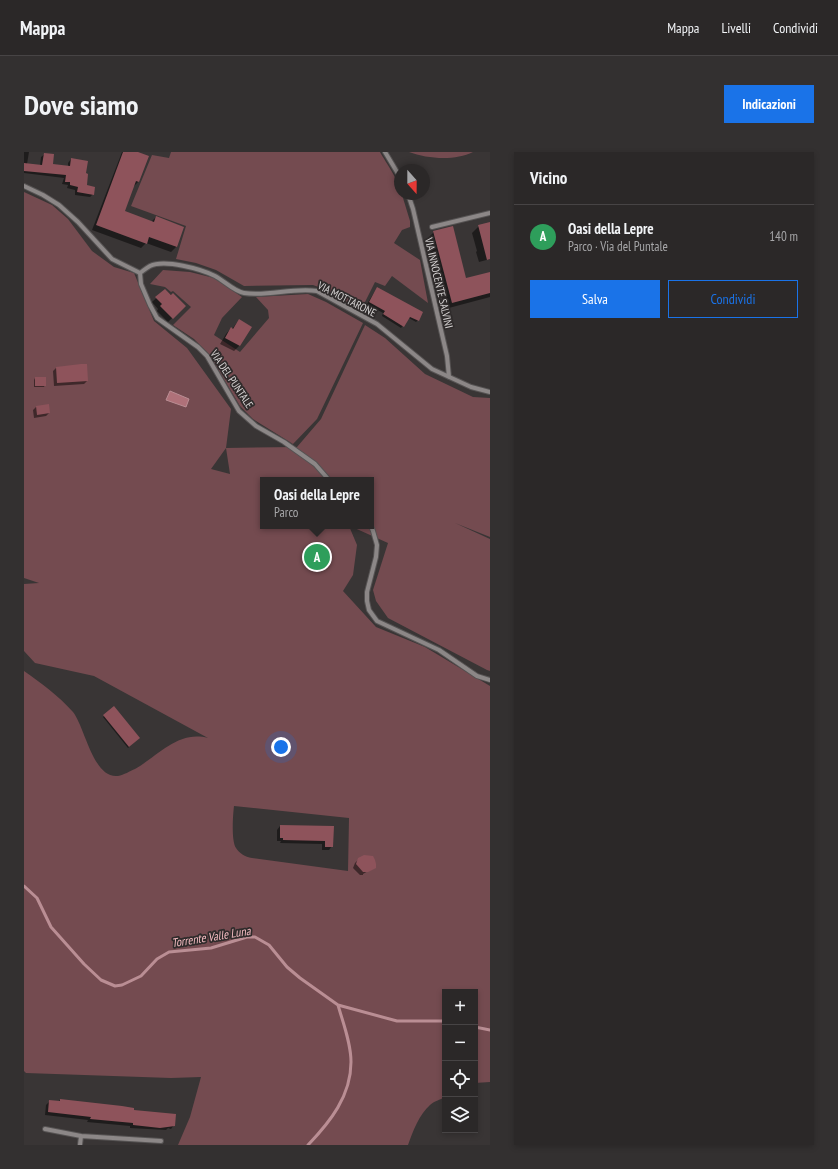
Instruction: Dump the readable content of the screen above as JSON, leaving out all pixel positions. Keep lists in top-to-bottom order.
{
  "streets": {
    "street": ["VIA INNOCENTE SALVINI", "VIA MOTTARONE", "VIA DEL PUNTALE"]
  },
  "crossings": [
    ["VIA INNOCENTE SALVINI", "VIA MOTTARONE"],
    ["VIA MOTTARONE", "VIA DEL PUNTALE"]
  ],
  "water": ["Torrente Valle Luna"],
  "north": "bottom",
  "page": {
    "header": "Mappa",
    "nav": ["Mappa", "Livelli", "Condividi"],
    "buttons": [
      "Indicazioni",
      ["Salva", "Condividi"]
    ],
    "title": "Dove siamo",
    "heading": "Vicino",
    "list": [
      {
        "mark": "A",
        "name": "Oasi della Lepre",
        "note": "Parco · Via del Puntale",
        "value": "140 m"
      }
    ],
    "popup": ["Oasi della Lepre", "Parco"],
    "pins": "A",
    "map_buttons": ["+", "−"]
  }
}
